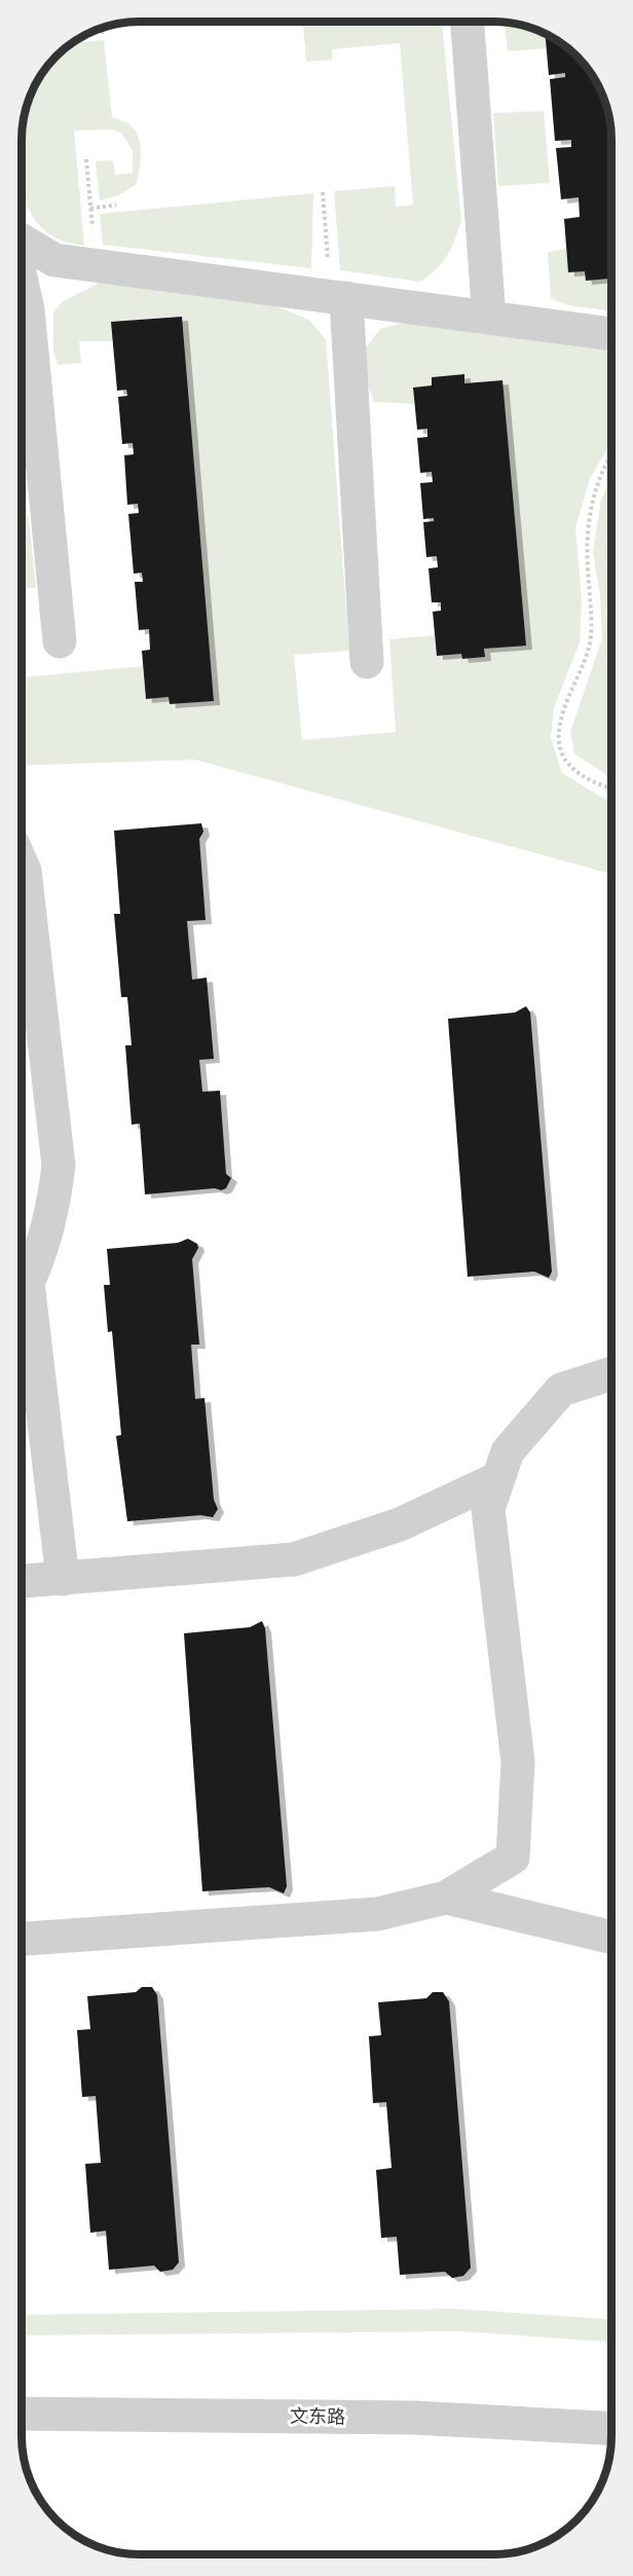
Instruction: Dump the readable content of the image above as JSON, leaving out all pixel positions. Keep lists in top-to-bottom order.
{
  "streets": {
    "street": ["文东路"]
  }
}
